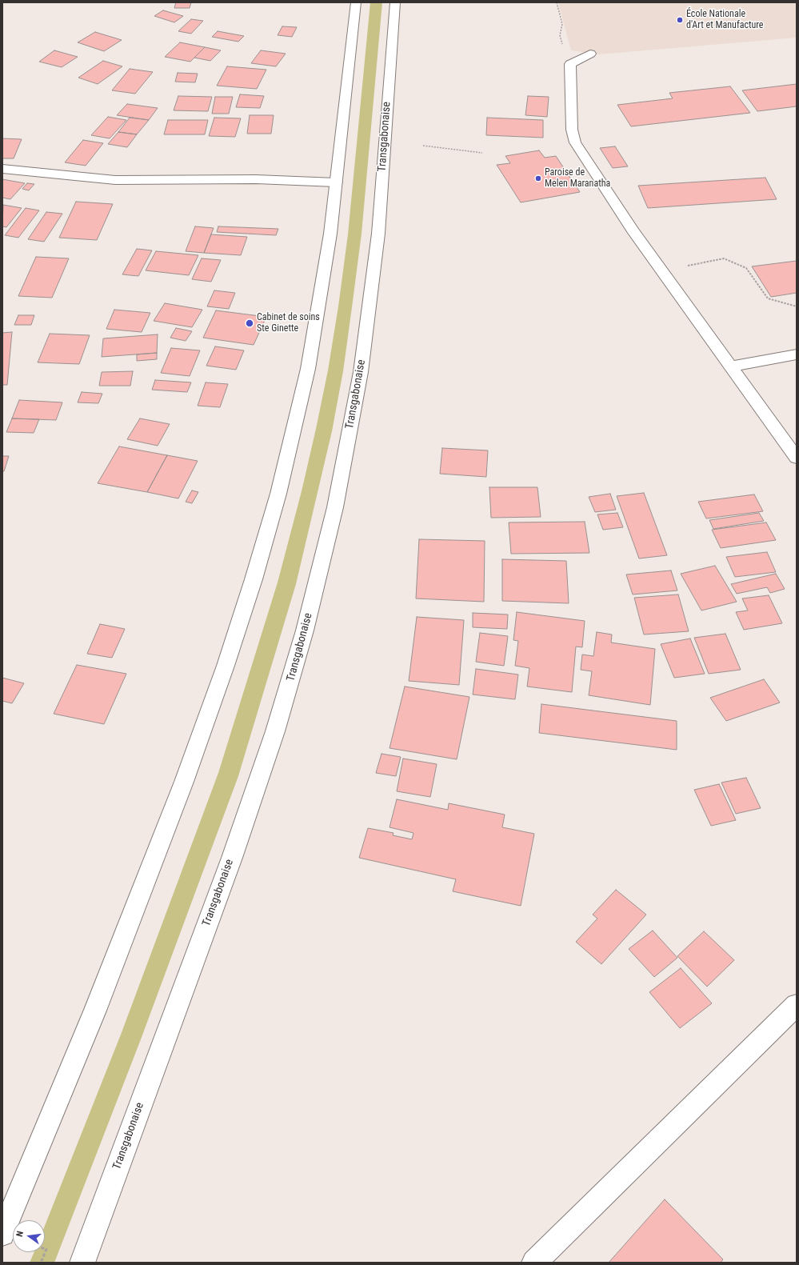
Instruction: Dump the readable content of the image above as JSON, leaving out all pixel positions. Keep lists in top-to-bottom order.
{
  "streets": {
    "main road": ["Transgabonaise"]
  },
  "places": ["École Nationale d'Art et Manufacture", "Paroise de Melen Maranatha", "Cabinet de soins Ste Ginette"],
  "north": "left"
}
